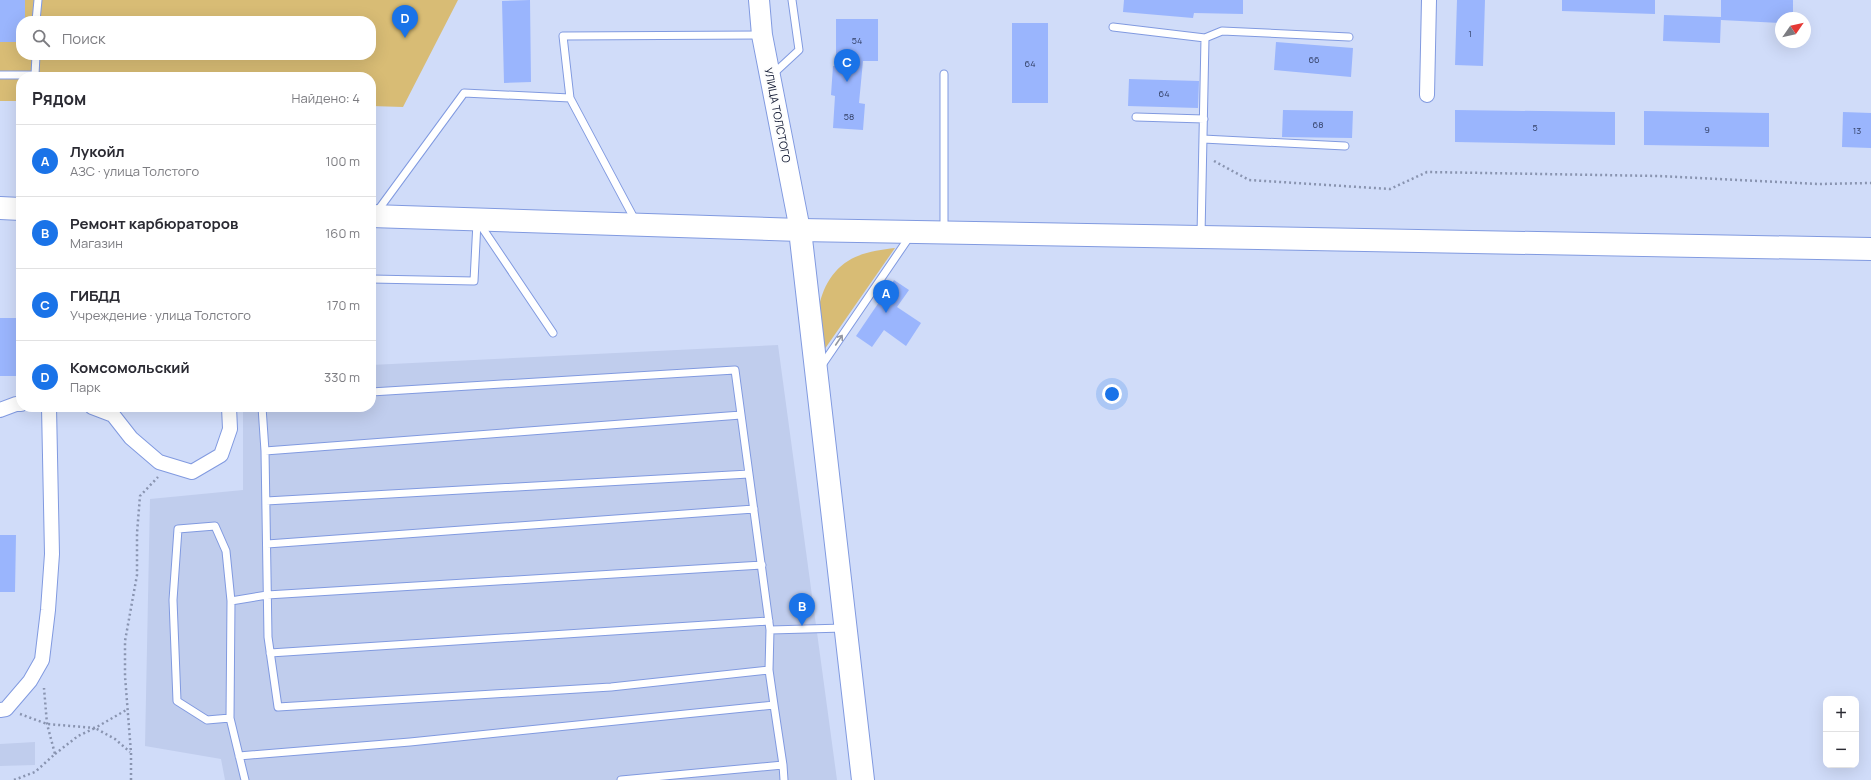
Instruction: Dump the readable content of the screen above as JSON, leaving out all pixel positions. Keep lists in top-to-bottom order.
{
  "streets": {
    "main road": ["УЛИЦА ТОЛСТОГО"]
  },
  "house_numbers": [
    "1",
    "54",
    "66",
    "64",
    "64",
    "58",
    "68",
    "5",
    "9",
    "13"
  ],
  "north": "top right",
  "page": {
    "pins": [
      "D",
      "C",
      "A",
      "B"
    ],
    "search": "Поиск",
    "heading": ["Рядом", "Найдено: 4"],
    "list": [
      {
        "mark": "A",
        "name": "Лукойл",
        "note": "АЗС · улица Толстого",
        "value": "100 m"
      },
      {
        "mark": "B",
        "name": "Ремонт карбюраторов",
        "note": "Магазин",
        "value": "160 m"
      },
      {
        "mark": "C",
        "name": "ГИБДД",
        "note": "Учреждение · улица Толстого",
        "value": "170 m"
      },
      {
        "mark": "D",
        "name": "Комсомольский",
        "note": "Парк",
        "value": "330 m"
      }
    ],
    "map_buttons": ["+", "−"]
  }
}
